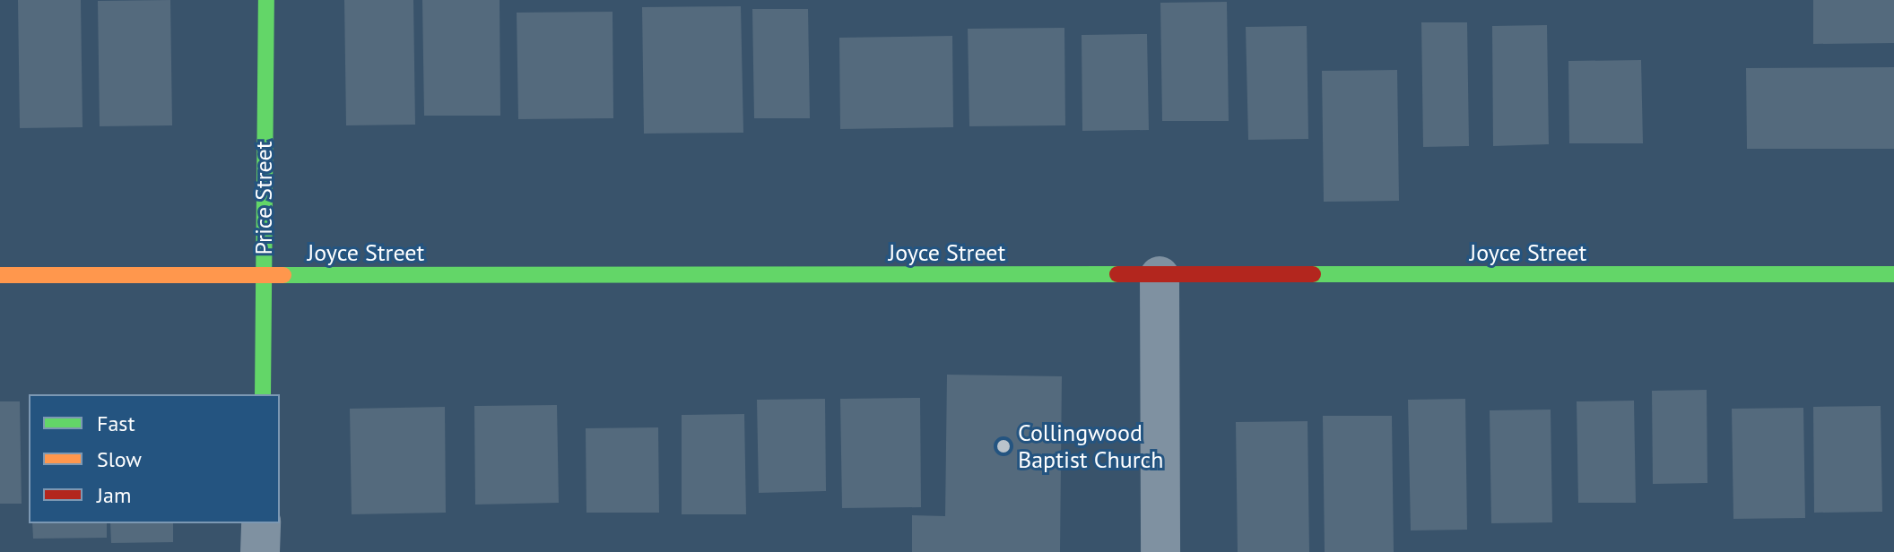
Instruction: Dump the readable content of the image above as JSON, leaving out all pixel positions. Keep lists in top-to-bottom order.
{
  "streets": {
    "main road": ["Price Street", "Joyce Street"]
  },
  "crossings": [
    ["Price Street", "Joyce Street"]
  ],
  "places": ["Collingwood Baptist Church"],
  "legend": ["Fast", "Slow", "Jam"]
}
